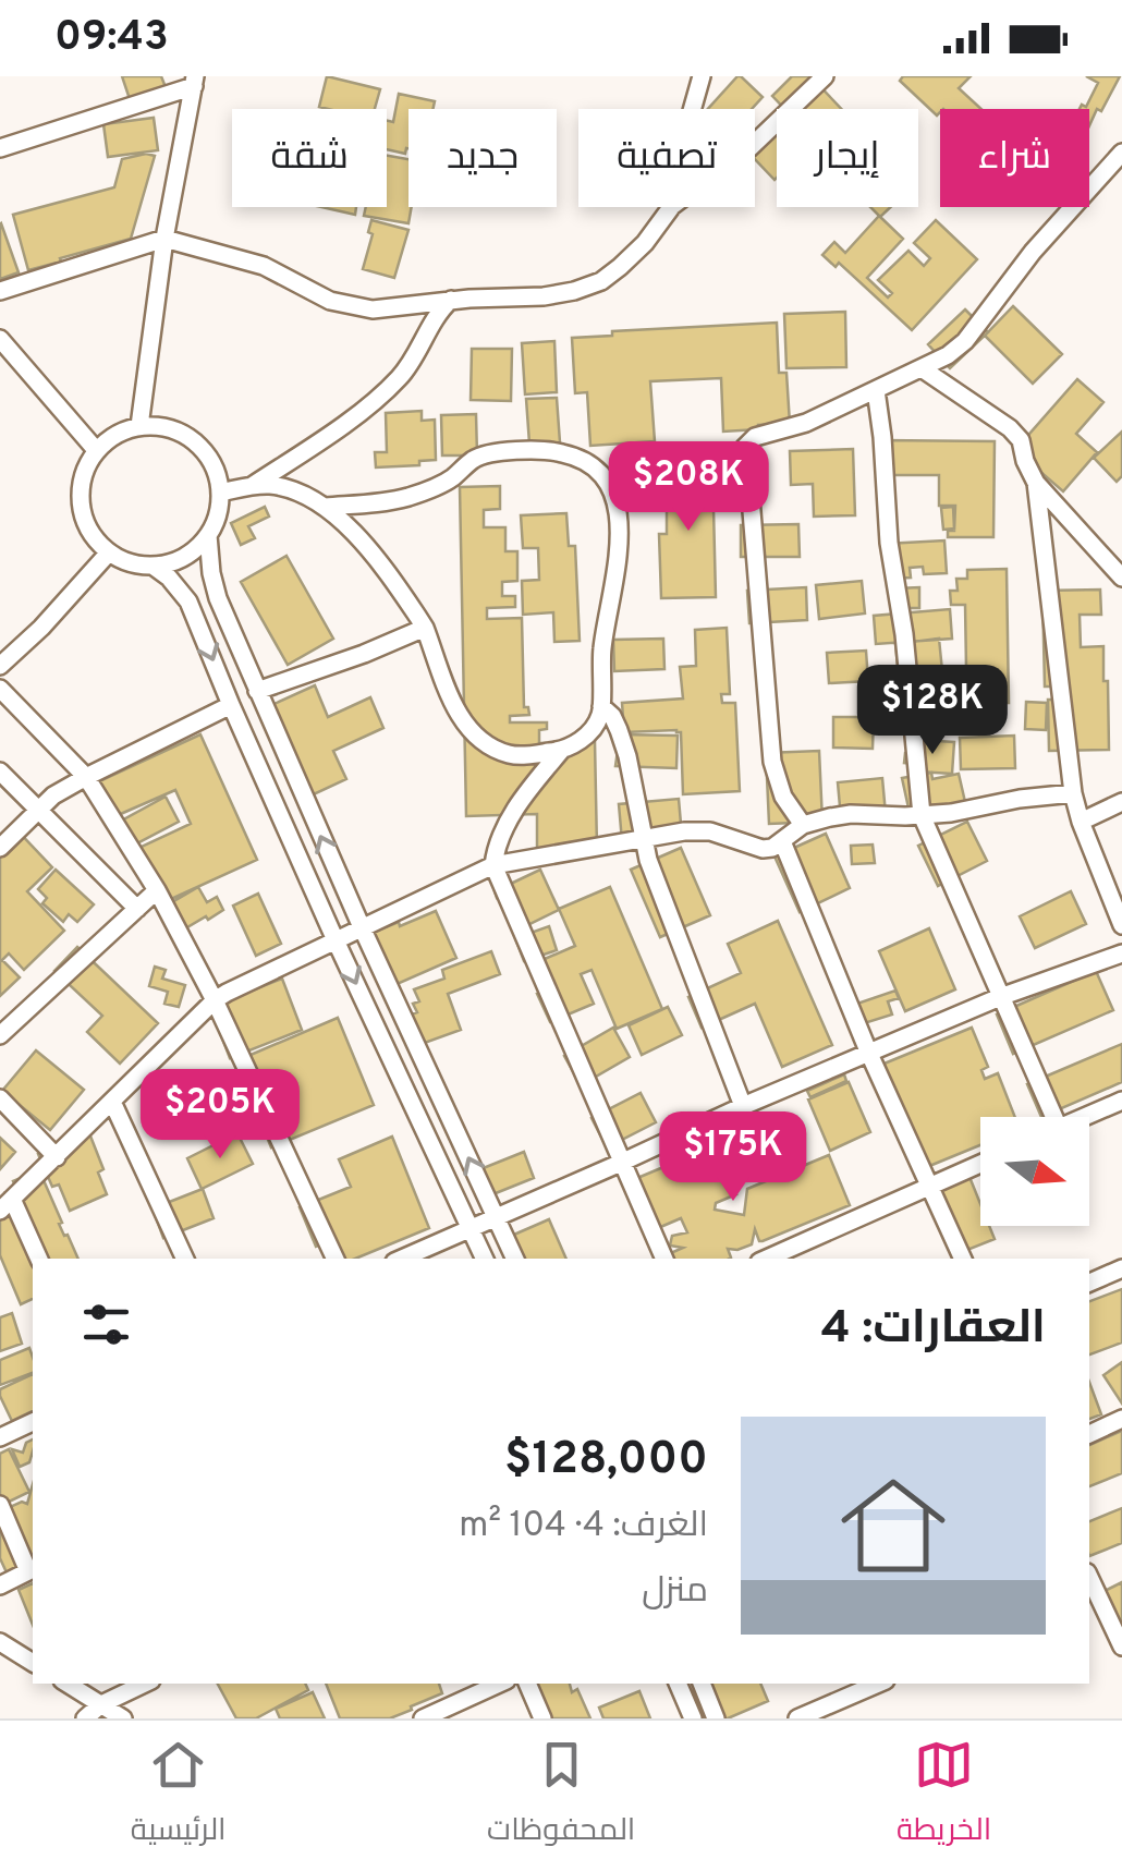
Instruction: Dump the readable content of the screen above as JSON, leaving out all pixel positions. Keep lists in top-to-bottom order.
{
  "north": "right",
  "page": {
    "status": "09:43",
    "chip": [
      "شراء",
      "إيجار",
      "تصفية",
      "جديد",
      "شقة"
    ],
    "price": [
      "$208K",
      "$128K",
      "$205K",
      "$175K"
    ],
    "heading": "العقارات: 4",
    "list": [
      {
        "name": "$128,000",
        "note": "الغرف: 4 · 104 m² · منزل"
      }
    ],
    "tabs": ["الخريطة", "المحفوظات", "الرئيسية"]
  }
}
